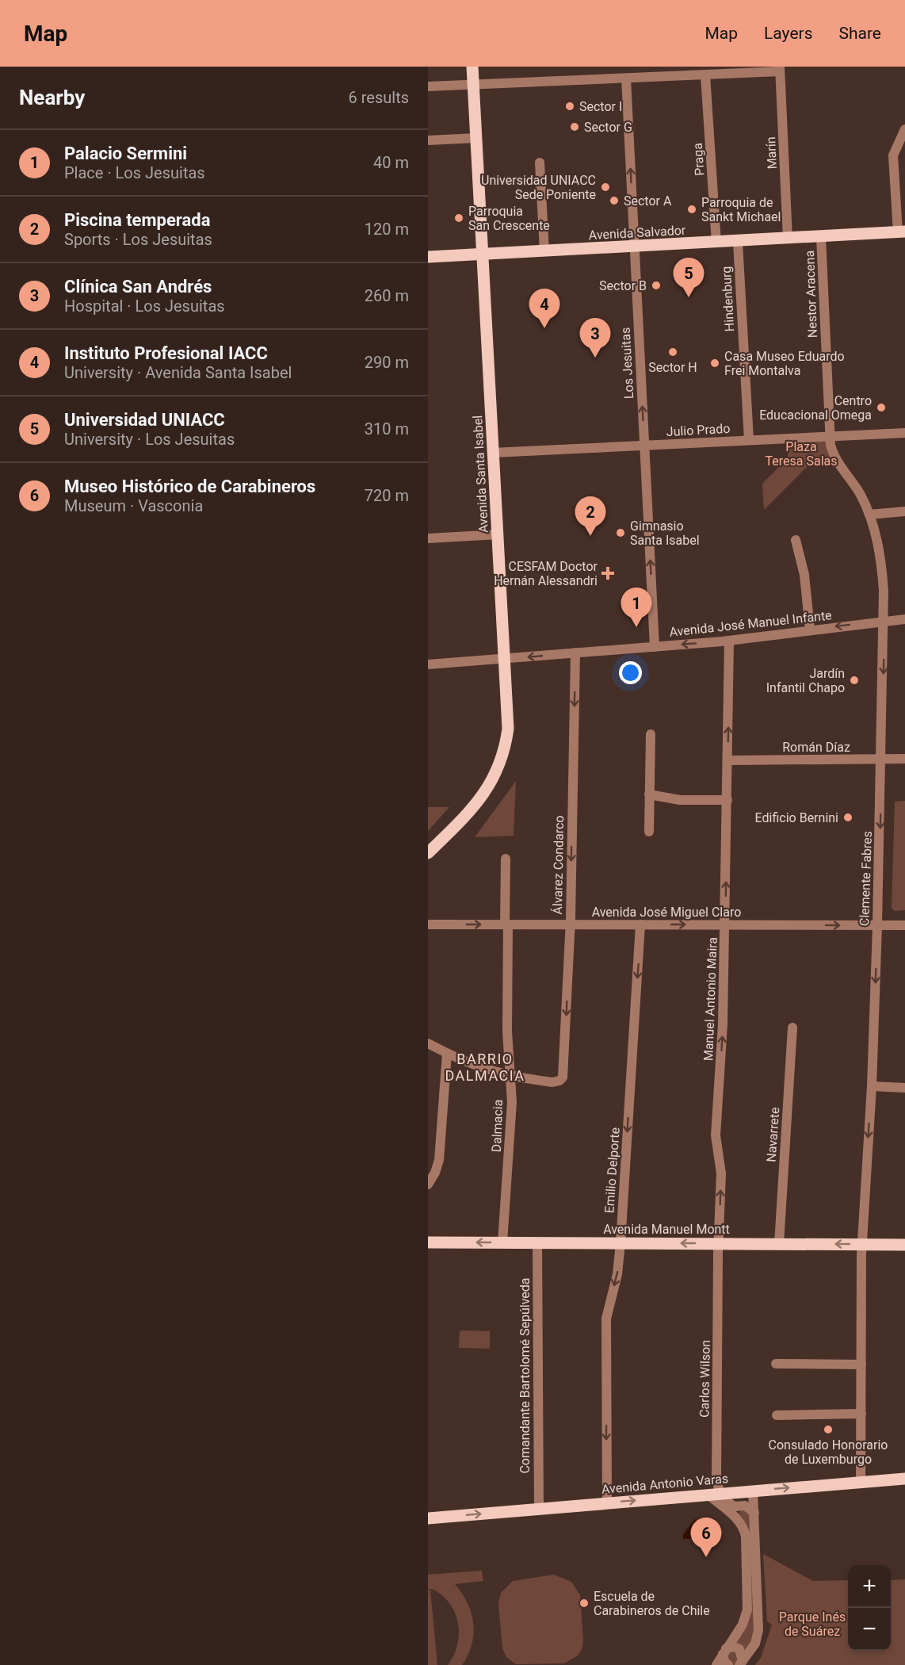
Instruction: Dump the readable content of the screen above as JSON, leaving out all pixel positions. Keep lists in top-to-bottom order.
{
  "streets": {
    "main road": [
      "Avenida Salvador",
      "Avenida Santa Isabel",
      "Avenida Manuel Montt",
      "Avenida Antonio Varas"
    ],
    "street": [
      "Marín",
      "Praga",
      "Nestor Aracena",
      "Hindenburg",
      "Los Jesuitas",
      "Julio Prado",
      "Avenida José Manuel Infante",
      "Román Díaz",
      "Álvarez Condarco",
      "Clemente Fabres",
      "Avenida José Miguel Claro",
      "Manuel Antonio Maira",
      "Dalmacia",
      "Navarrete",
      "Emilio Delporte",
      "Comandante Bartolomé Sepúlveda",
      "Carlos Wilson"
    ]
  },
  "crossings": [
    ["Marín", "Avenida Salvador"],
    ["Praga", "Avenida Salvador"],
    ["Avenida Salvador", "Nestor Aracena"],
    ["Avenida Salvador", "Hindenburg"],
    ["Avenida Salvador", "Los Jesuitas"],
    ["Avenida Salvador", "Avenida Santa Isabel"],
    ["Nestor Aracena", "Julio Prado"],
    ["Nestor Aracena", "Clemente Fabres"],
    ["Hindenburg", "Julio Prado"],
    ["Los Jesuitas", "Julio Prado"],
    ["Los Jesuitas", "Avenida José Manuel Infante"],
    ["Julio Prado", "Avenida Santa Isabel"],
    ["Julio Prado", "Clemente Fabres"],
    ["Avenida Santa Isabel", "Avenida José Manuel Infante"],
    ["Avenida José Manuel Infante", "Álvarez Condarco"],
    ["Avenida José Manuel Infante", "Clemente Fabres"],
    ["Avenida José Manuel Infante", "Manuel Antonio Maira"],
    ["Román Díaz", "Clemente Fabres"],
    ["Román Díaz", "Manuel Antonio Maira"],
    ["Álvarez Condarco", "Avenida José Miguel Claro"],
    ["Álvarez Condarco", "Dalmacia"],
    ["Clemente Fabres", "Avenida José Miguel Claro"],
    ["Clemente Fabres", "Avenida Manuel Montt"],
    ["Clemente Fabres", "Avenida Antonio Varas"],
    ["Avenida José Miguel Claro", "Manuel Antonio Maira"],
    ["Avenida José Miguel Claro", "Dalmacia"],
    ["Avenida José Miguel Claro", "Emilio Delporte"],
    ["Manuel Antonio Maira", "Avenida Manuel Montt"],
    ["Manuel Antonio Maira", "Carlos Wilson"],
    ["Dalmacia", "Avenida Manuel Montt"],
    ["Navarrete", "Avenida Manuel Montt"],
    ["Emilio Delporte", "Avenida Manuel Montt"],
    ["Emilio Delporte", "Avenida Antonio Varas"],
    ["Avenida Manuel Montt", "Comandante Bartolomé Sepúlveda"],
    ["Avenida Manuel Montt", "Carlos Wilson"],
    ["Comandante Bartolomé Sepúlveda", "Avenida Antonio Varas"],
    ["Carlos Wilson", "Avenida Antonio Varas"]
  ],
  "one_way": [
    "Los Jesuitas",
    "Avenida José Manuel Infante",
    "Álvarez Condarco",
    "Clemente Fabres",
    "Avenida José Miguel Claro",
    "Manuel Antonio Maira",
    "Emilio Delporte",
    "Avenida Manuel Montt",
    "Avenida Antonio Varas"
  ],
  "districts": ["BARRIO DALMACIA"],
  "parks": ["Plaza Teresa Salas", "Parque Inés de Suárez"],
  "places": {
    "other": [
      "Sector I",
      "Sector G",
      "Universidad UNIACC Sede Poniente",
      "Sector A",
      "Parroquia de Sankt Michael",
      "Parroquia San Crescente",
      "Sector B",
      "Sector H",
      "Casa Museo Eduardo Frei Montalva",
      "Centro Educacional Omega",
      "Gimnasio Santa Isabel",
      "Jardín Infantil Chapo",
      "Edificio Bernini",
      "Consulado Honorario de Luxemburgo",
      "Escuela de Carabineros de Chile"
    ],
    "health": ["CESFAM Doctor Hernán Alessandri"]
  },
  "page": {
    "header": "Map",
    "nav": ["Map", "Layers", "Share"],
    "heading": ["Nearby", "6 results"],
    "list": [
      {
        "mark": "1",
        "name": "Palacio Sermini",
        "note": "Place · Los Jesuitas",
        "value": "40 m"
      },
      {
        "mark": "2",
        "name": "Piscina temperada",
        "note": "Sports · Los Jesuitas",
        "value": "120 m"
      },
      {
        "mark": "3",
        "name": "Clínica San Andrés",
        "note": "Hospital · Los Jesuitas",
        "value": "260 m"
      },
      {
        "mark": "4",
        "name": "Instituto Profesional IACC",
        "note": "University · Avenida Santa Isabel",
        "value": "290 m"
      },
      {
        "mark": "5",
        "name": "Universidad UNIACC",
        "note": "University · Los Jesuitas",
        "value": "310 m"
      },
      {
        "mark": "6",
        "name": "Museo Histórico de Carabineros",
        "note": "Museum · Vasconia",
        "value": "720 m"
      }
    ],
    "pins": [
      "5",
      "4",
      "3",
      "2",
      "1",
      "6"
    ],
    "map_buttons": ["+", "−"]
  }
}
